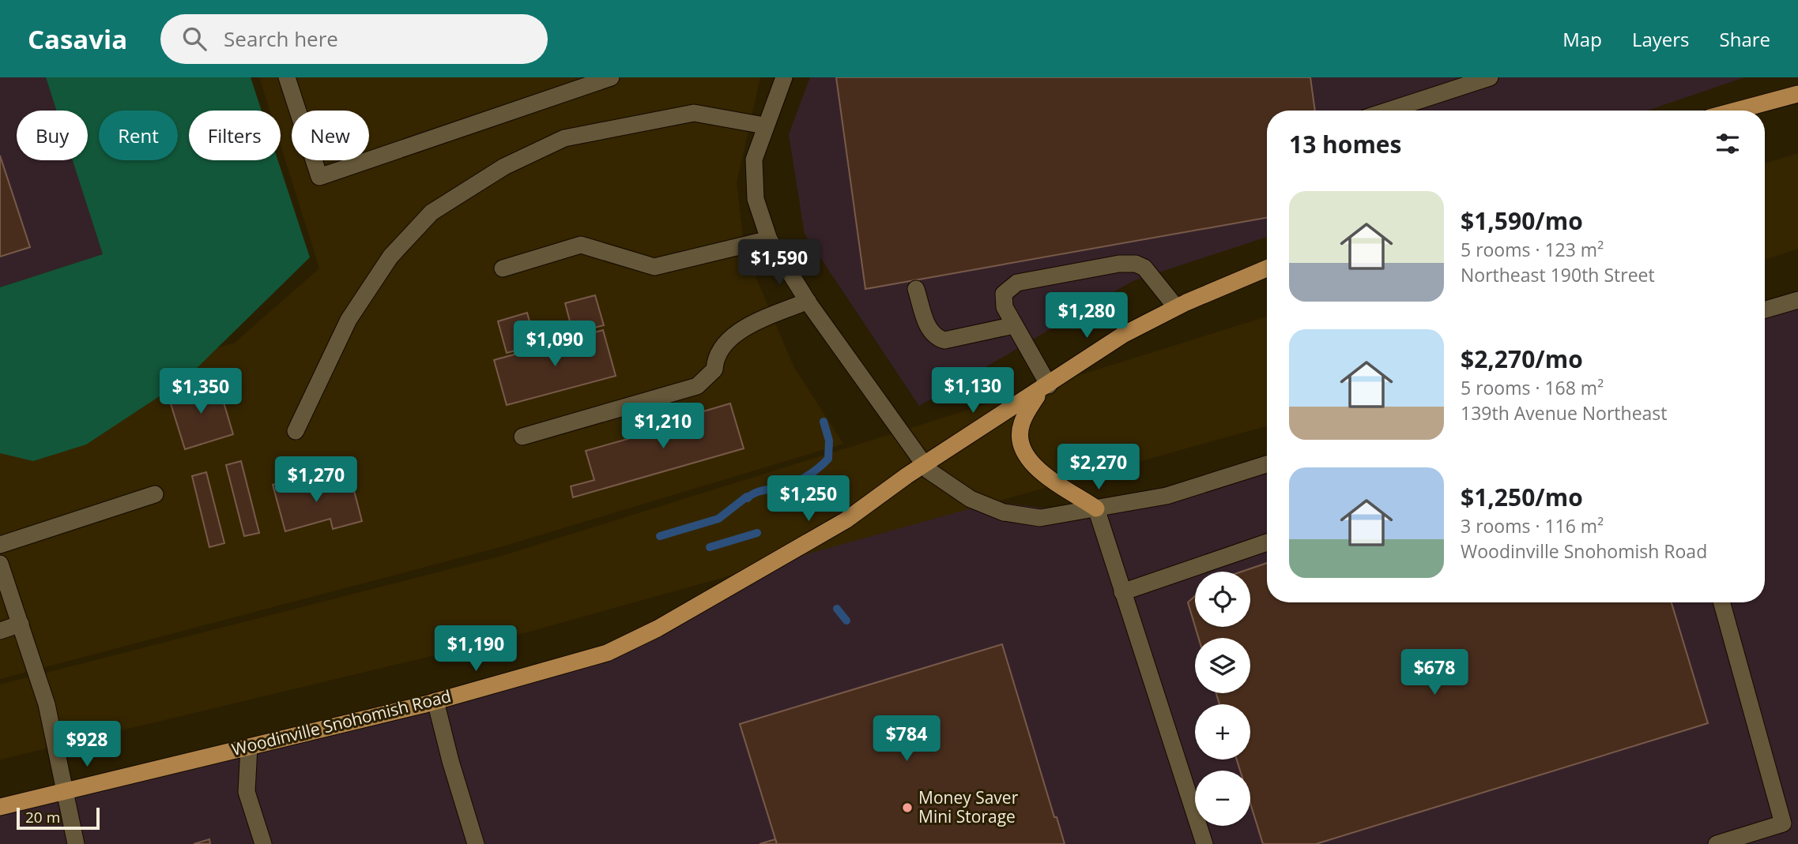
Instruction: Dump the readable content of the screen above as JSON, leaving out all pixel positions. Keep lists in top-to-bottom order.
{
  "streets": {
    "main road": ["Woodinville Snohomish Road"]
  },
  "places": ["Money Saver Mini Storage"],
  "scale_bar": "20 m",
  "page": {
    "header": "Casavia",
    "search": "Search here",
    "nav": ["Map", "Layers", "Share"],
    "chip": [
      "Buy",
      "Rent",
      "Filters",
      "New"
    ],
    "heading": "13 homes",
    "list": [
      {
        "name": "$1,590/mo",
        "note": "5 rooms · 123 m² · Northeast 190th Street"
      },
      {
        "name": "$2,270/mo",
        "note": "5 rooms · 168 m² · 139th Avenue Northeast"
      },
      {
        "name": "$1,250/mo",
        "note": "3 rooms · 116 m² · Woodinville Snohomish Road"
      }
    ],
    "price": [
      "$1,590",
      "$1,280",
      "$1,090",
      "$1,130",
      "$1,350",
      "$1,210",
      "$2,270",
      "$1,270",
      "$1,250",
      "$1,190",
      "$678",
      "$784",
      "$928"
    ],
    "map_buttons": ["+", "−"],
    "scale": "20 m"
  }
}
